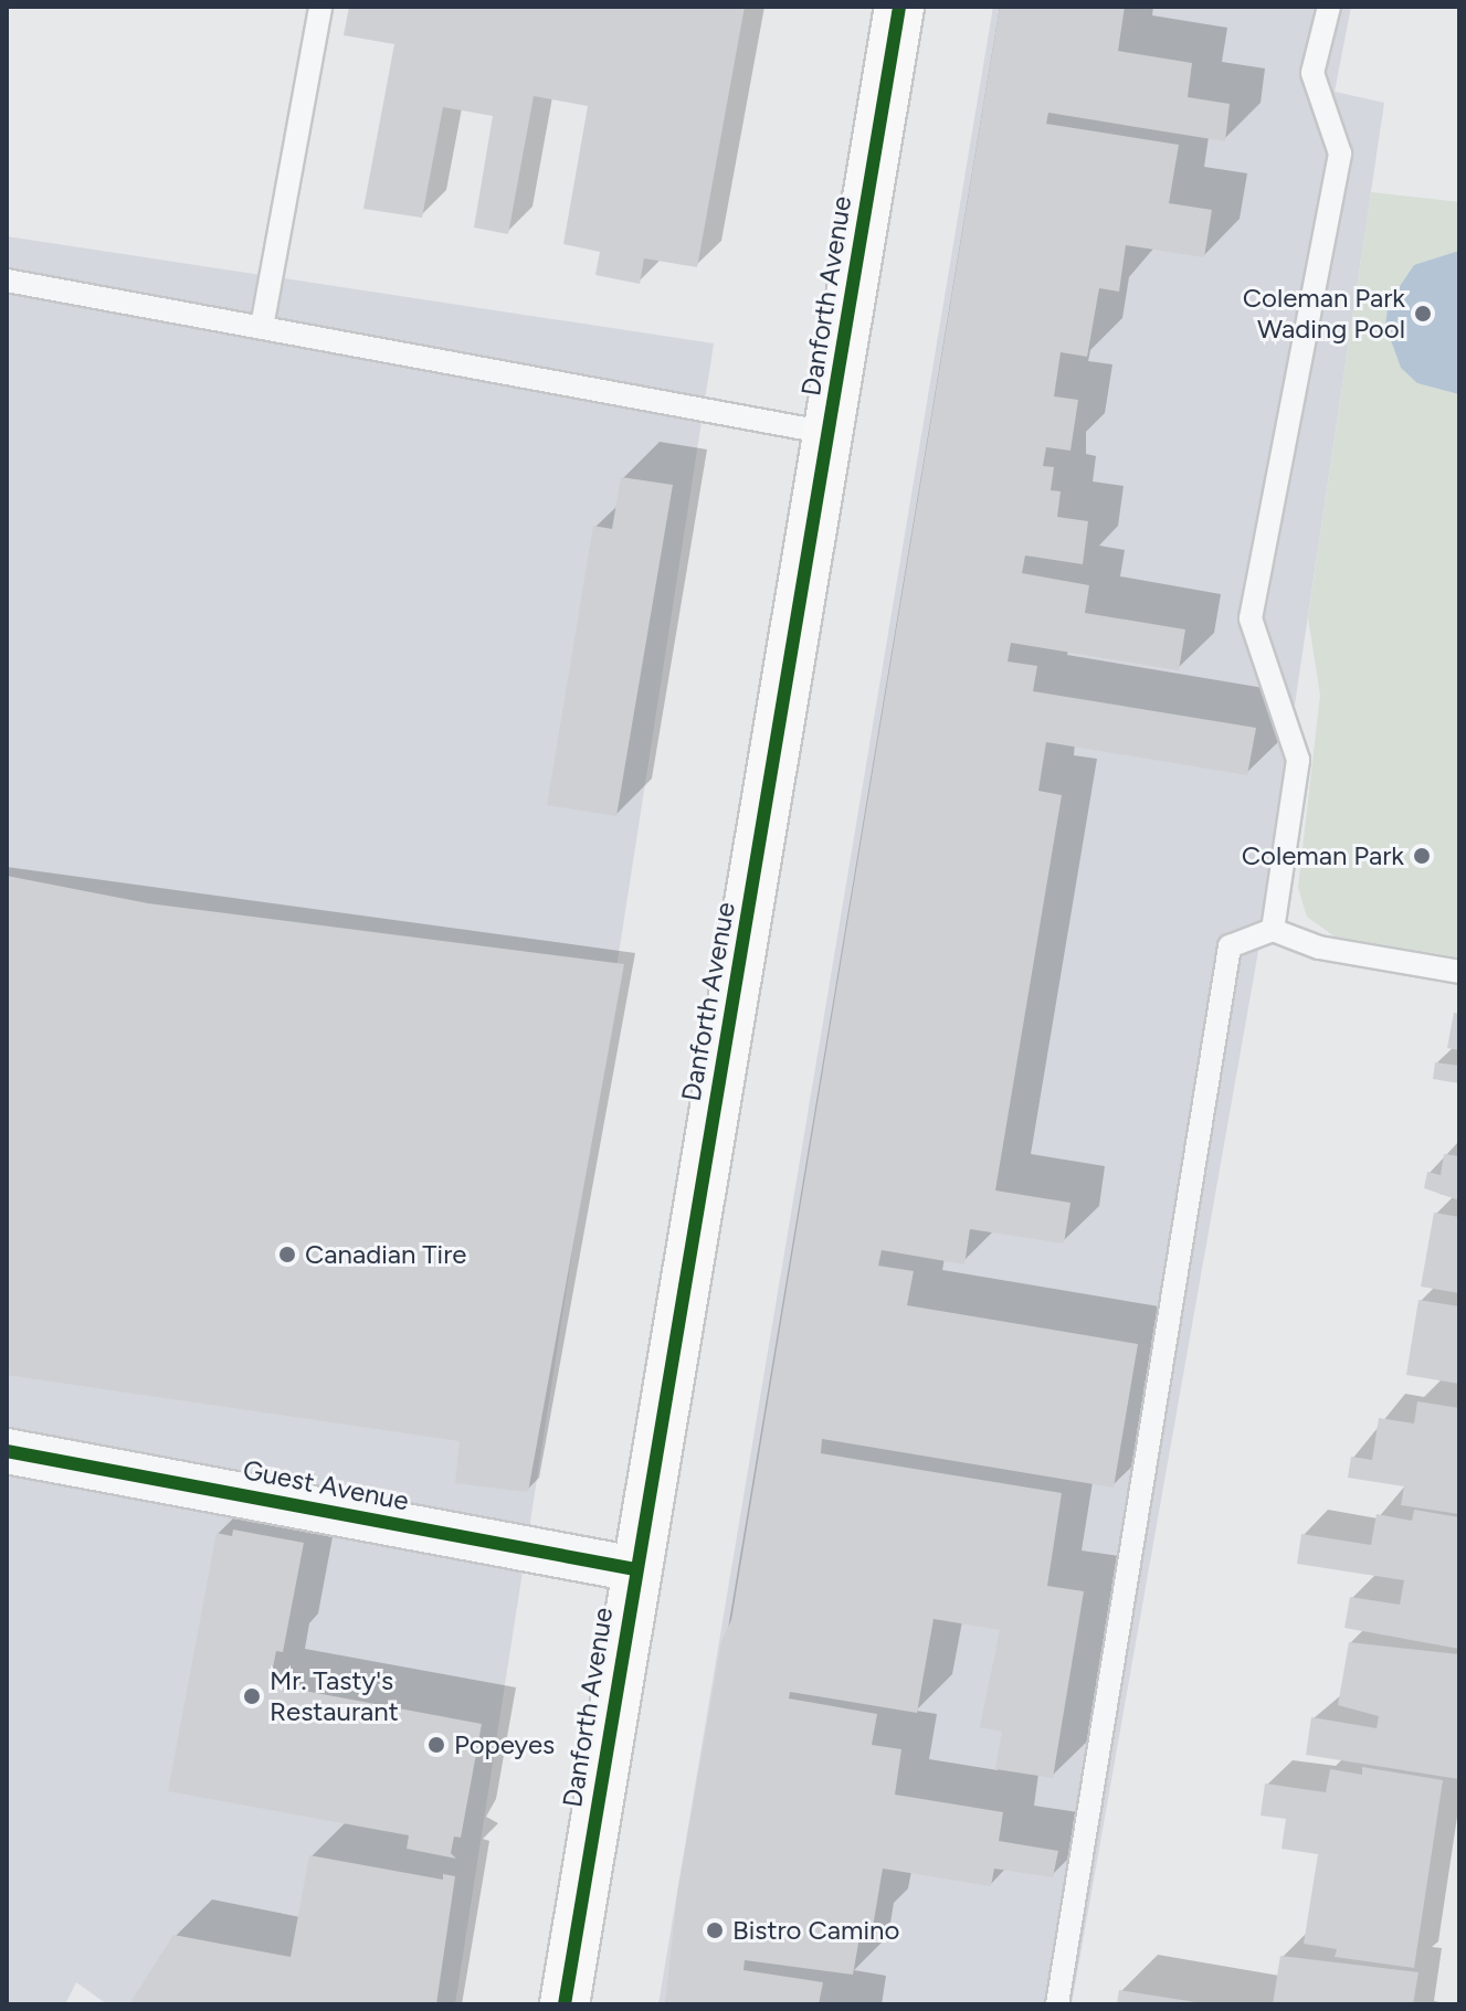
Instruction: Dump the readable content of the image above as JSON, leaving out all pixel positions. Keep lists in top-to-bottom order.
{
  "streets": {
    "main road": ["Danforth Avenue"],
    "street": ["Guest Avenue"]
  },
  "crossings": [
    ["Danforth Avenue", "Guest Avenue"]
  ],
  "places": [
    "Coleman Park Wading Pool",
    "Coleman Park",
    "Canadian Tire",
    "Mr. Tasty's Restaurant",
    "Popeyes",
    "Bistro Camino"
  ]
}
